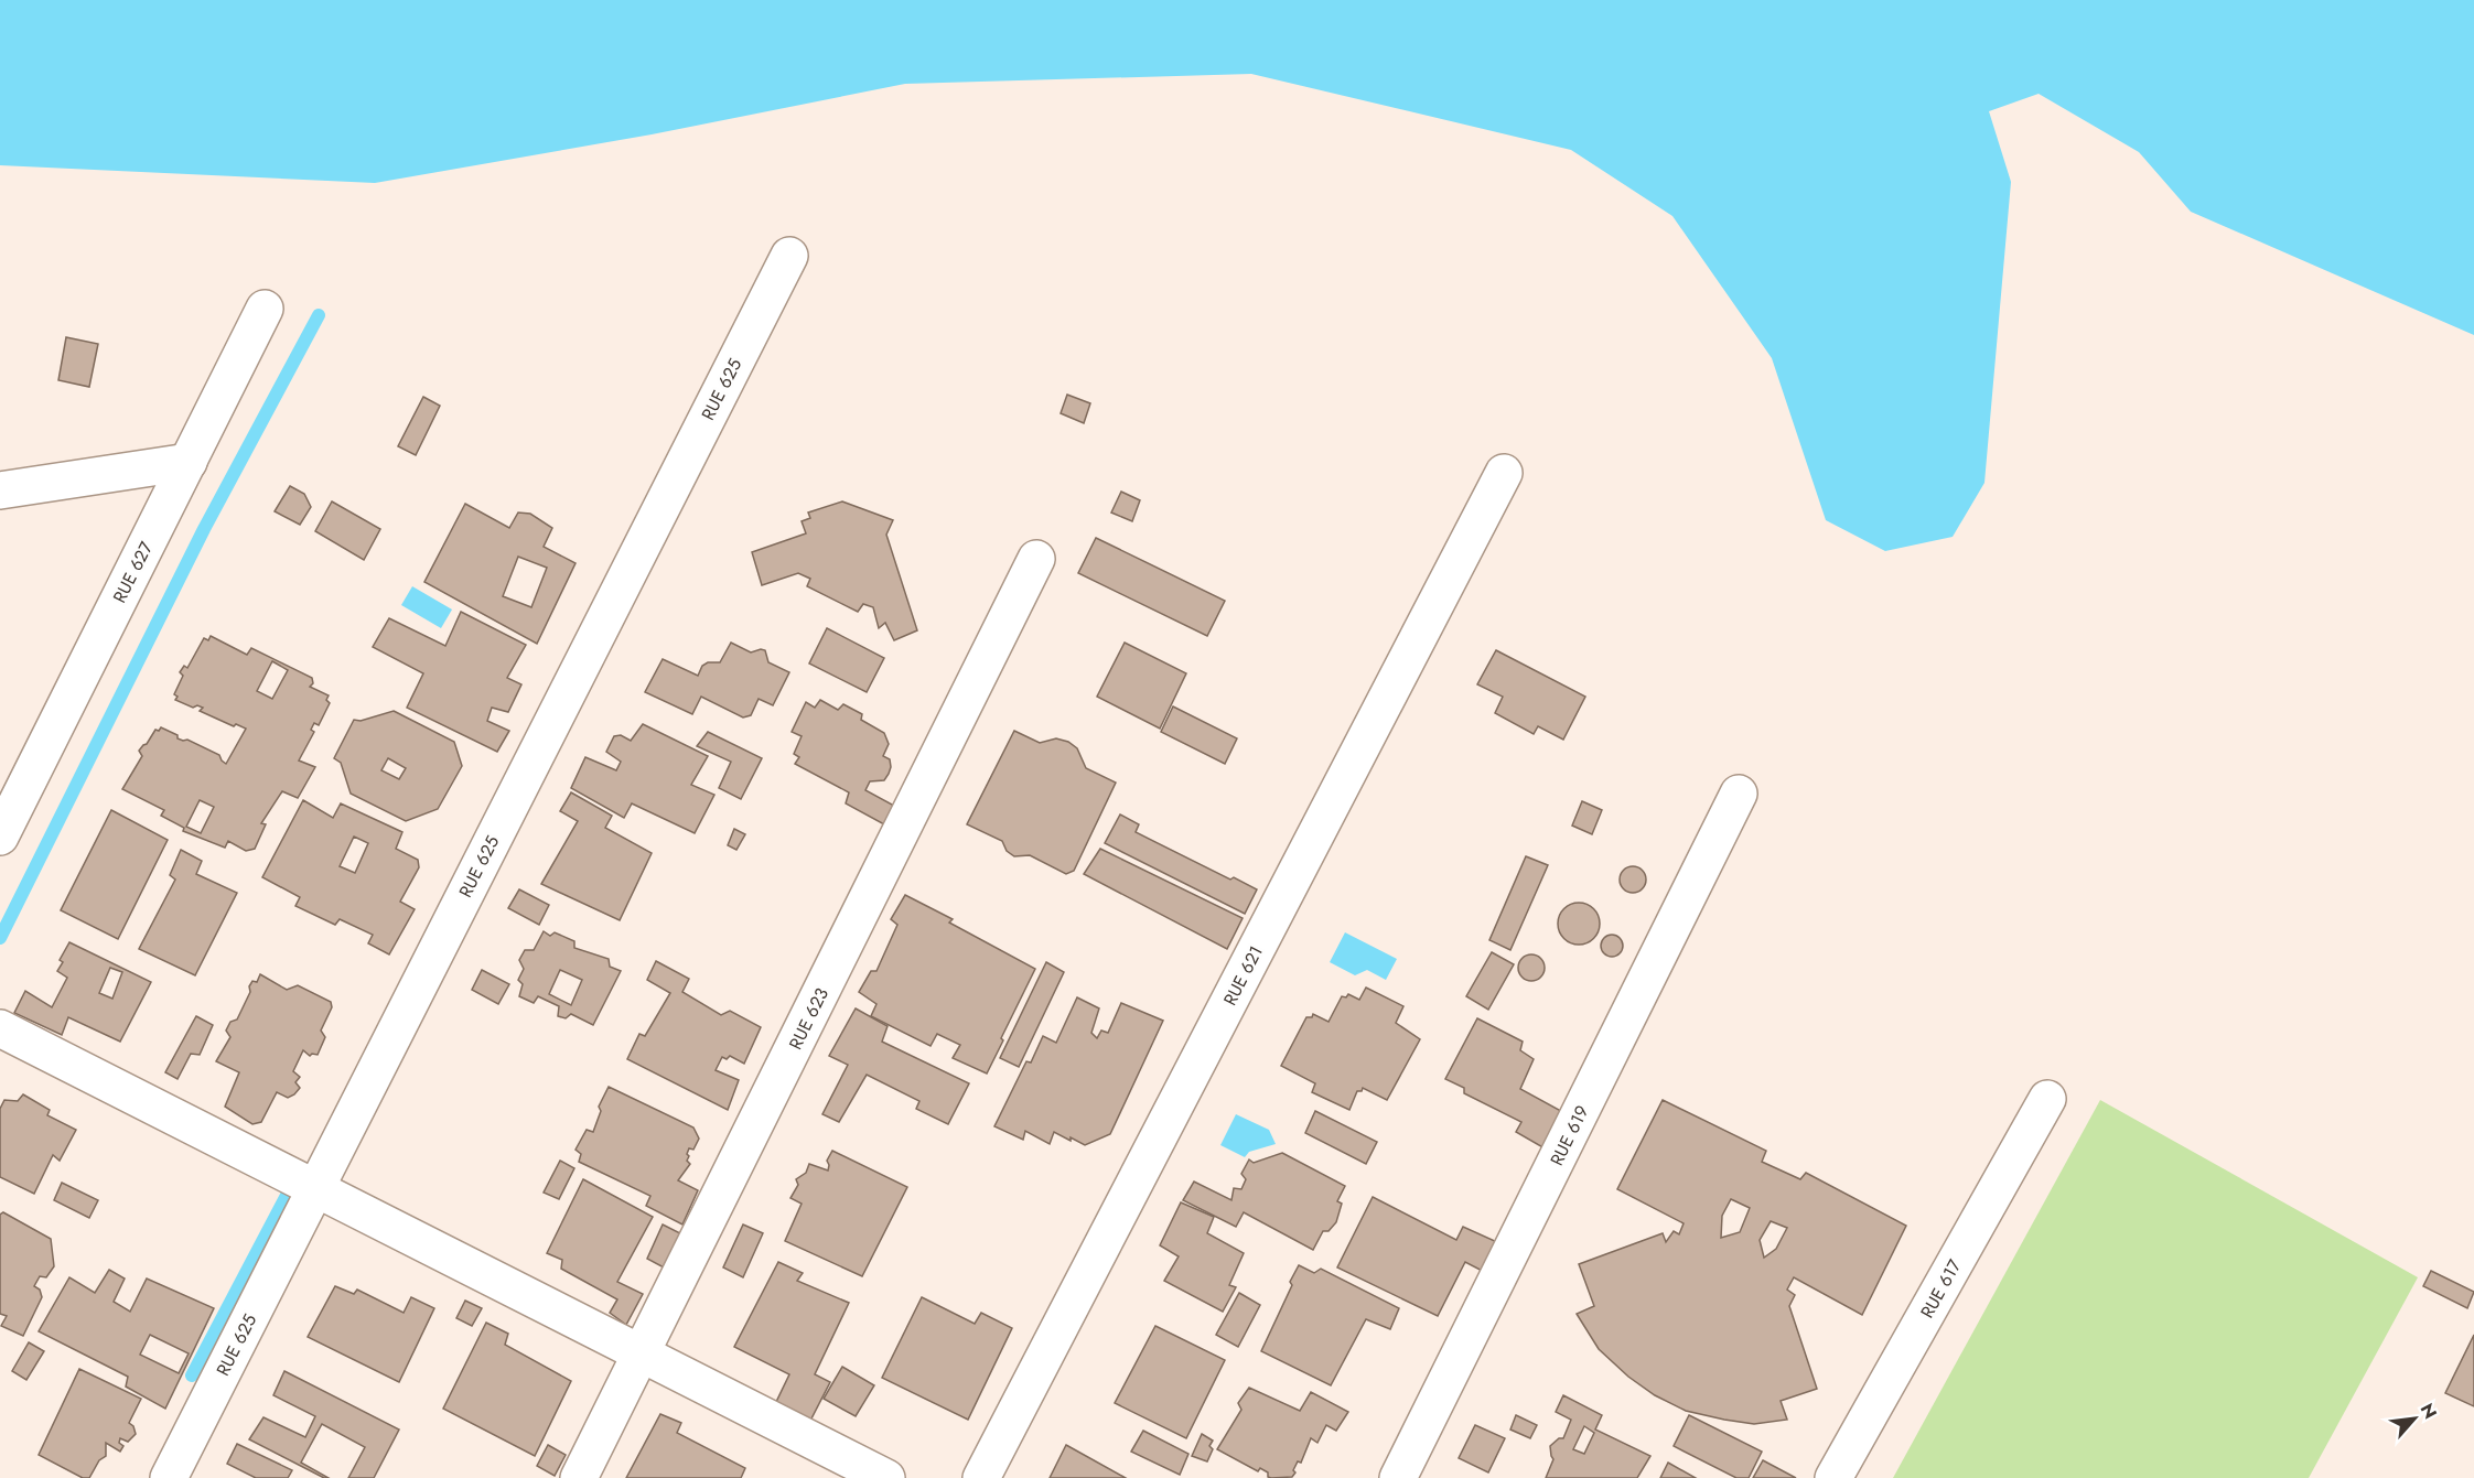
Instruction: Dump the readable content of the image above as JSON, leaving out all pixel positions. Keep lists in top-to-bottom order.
{
  "streets": {
    "street": [
      "RUE 625",
      "RUE 627",
      "RUE 621",
      "RUE 623",
      "RUE 619",
      "RUE 617"
    ]
  },
  "north": "top right"
}
